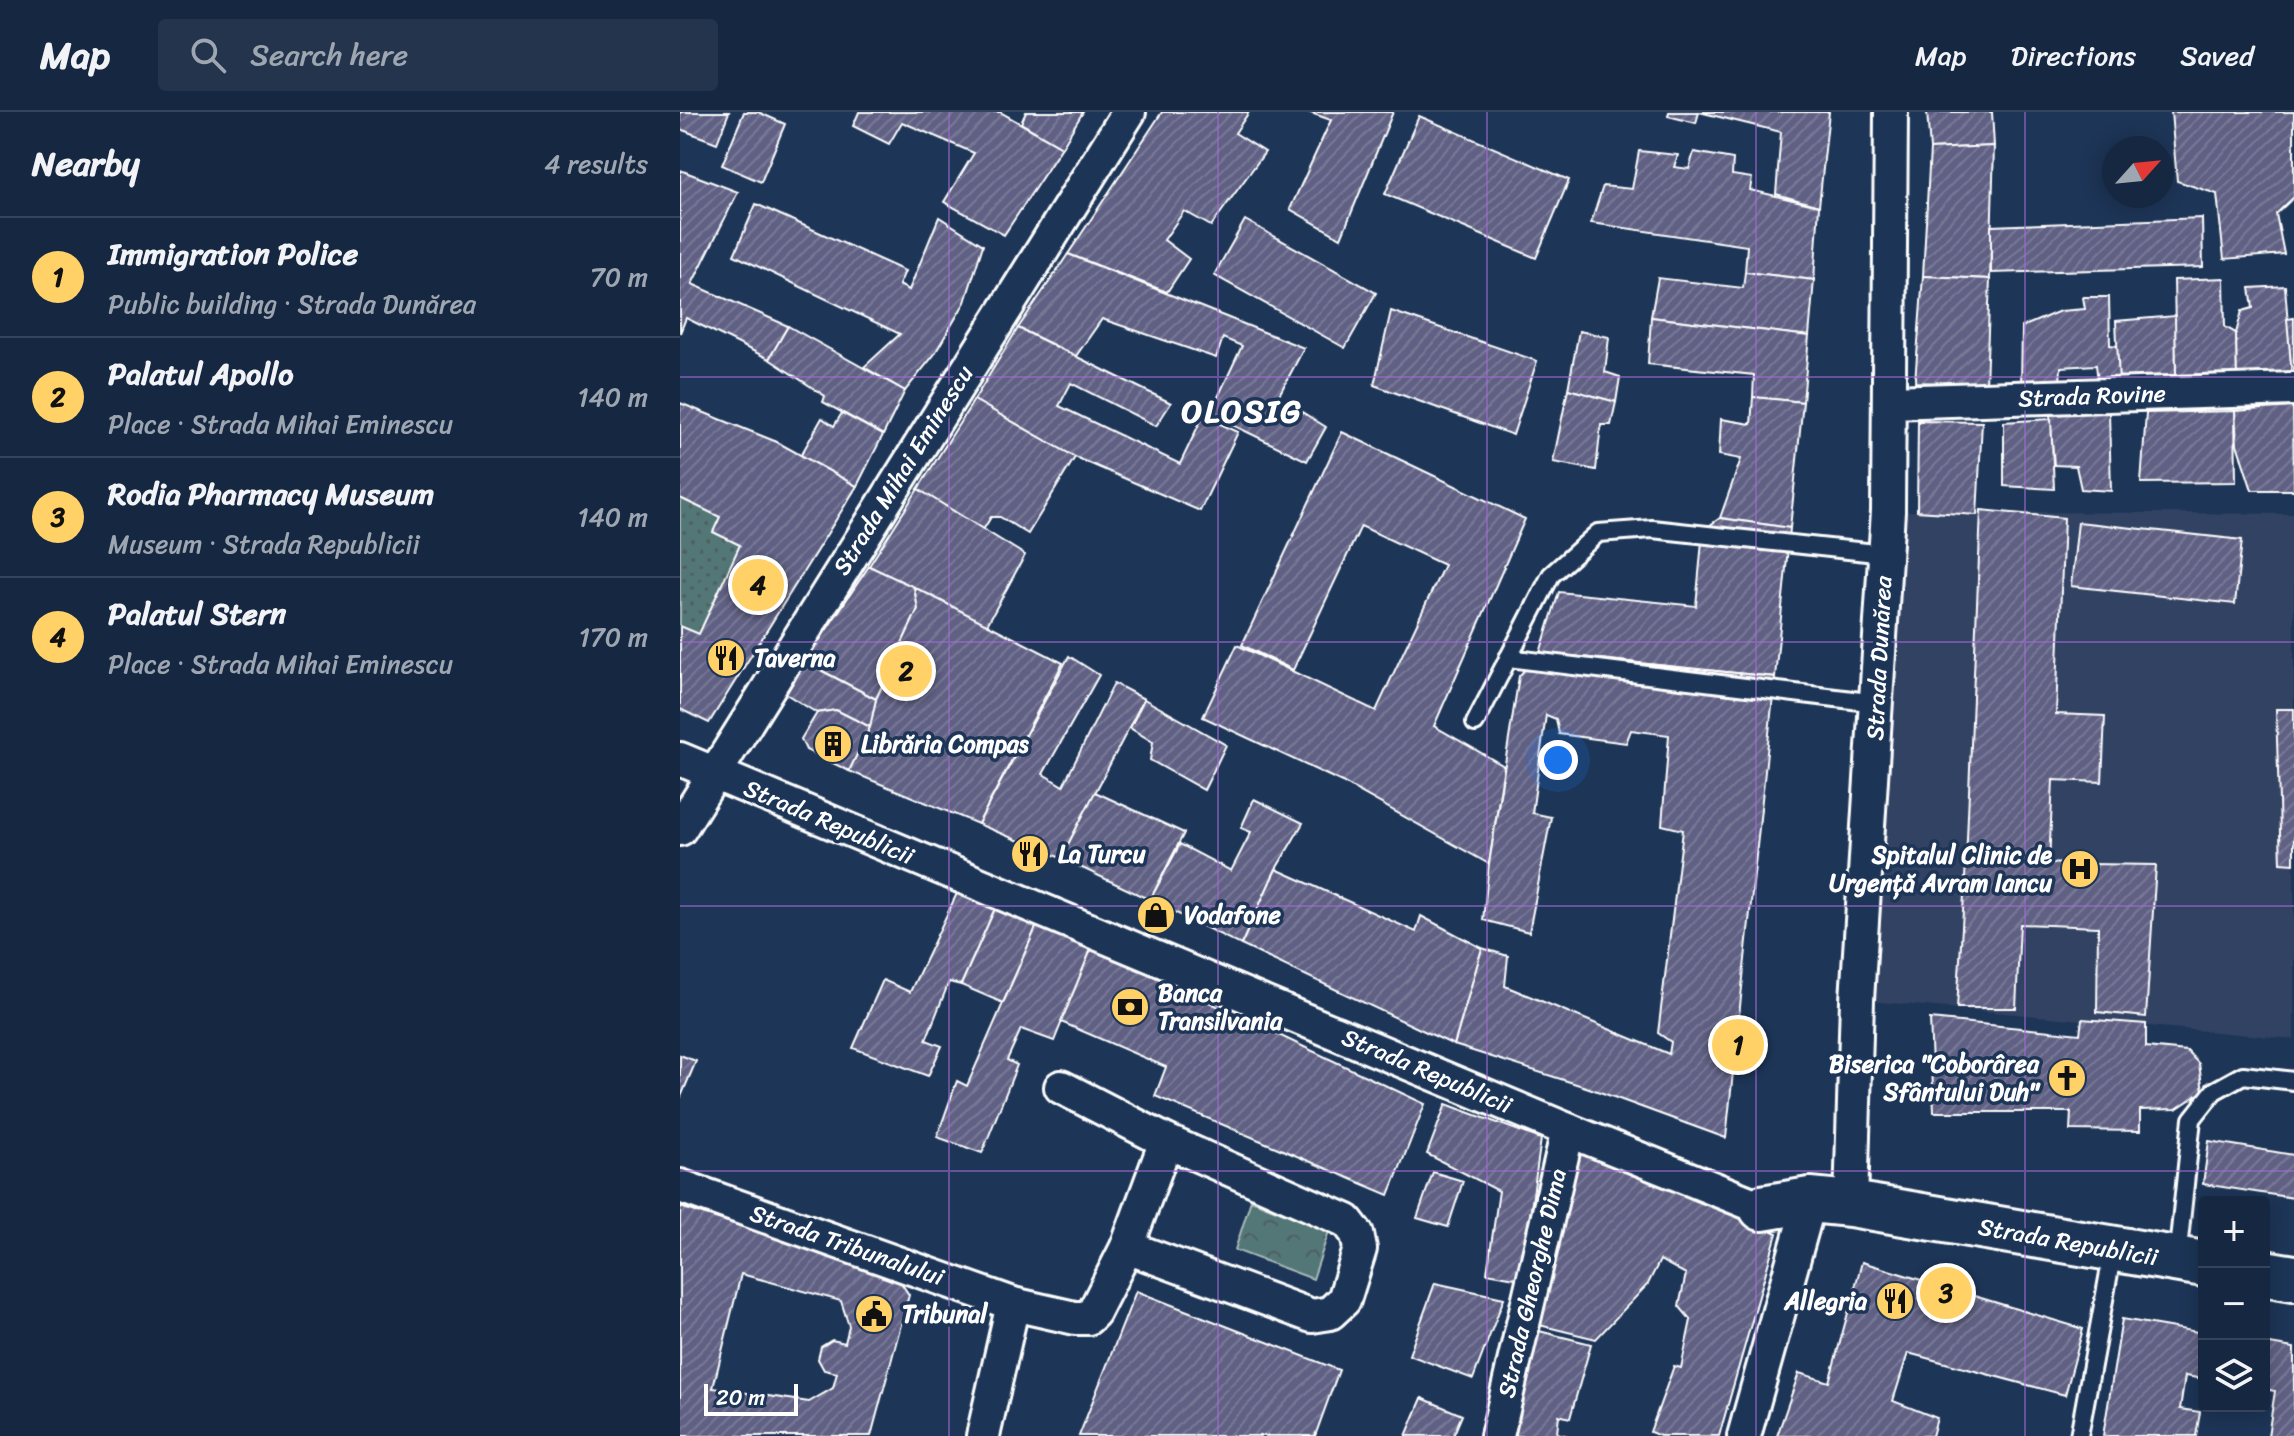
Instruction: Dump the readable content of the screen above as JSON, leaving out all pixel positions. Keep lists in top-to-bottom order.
{
  "streets": {
    "street": [
      "Strada Rovine",
      "Strada Mihai Eminescu",
      "Strada Dunărea",
      "Strada Republicii",
      "Strada Tribunalului",
      "Strada Gheorghe Dima"
    ]
  },
  "crossings": [
    ["Strada Rovine", "Strada Dunărea"],
    ["Strada Mihai Eminescu", "Strada Republicii"],
    ["Strada Dunărea", "Strada Republicii"],
    ["Strada Republicii", "Strada Gheorghe Dima"]
  ],
  "districts": ["OLOSIG"],
  "places": {
    "restaurant": ["Taverna", "La Turcu", "Allegria"],
    "building": ["Librăria Compas"],
    "hospital": ["Spitalul Clinic de Urgență Avram Iancu"],
    "shop": ["Vodafone"],
    "bank": ["Banca Transilvania"],
    "church": ["Biserica \"Coborârea Sfântului Duh\""],
    "public building": ["Tribunal"]
  },
  "scale_bar": "20 m",
  "north": "top right",
  "page": {
    "header": "Map",
    "search": "Search here",
    "nav": ["Map", "Directions", "Saved"],
    "heading": ["Nearby", "4 results"],
    "list": [
      {
        "mark": "1",
        "name": "Immigration Police",
        "note": "Public building · Strada Dunărea",
        "value": "70 m"
      },
      {
        "mark": "2",
        "name": "Palatul Apollo",
        "note": "Place · Strada Mihai Eminescu",
        "value": "140 m"
      },
      {
        "mark": "3",
        "name": "Rodia Pharmacy Museum",
        "note": "Museum · Strada Republicii",
        "value": "140 m"
      },
      {
        "mark": "4",
        "name": "Palatul Stern",
        "note": "Place · Strada Mihai Eminescu",
        "value": "170 m"
      }
    ],
    "pins": [
      "4",
      "2",
      "1",
      "3"
    ],
    "map_buttons": ["+", "−"],
    "scale": "20 m"
  }
}
